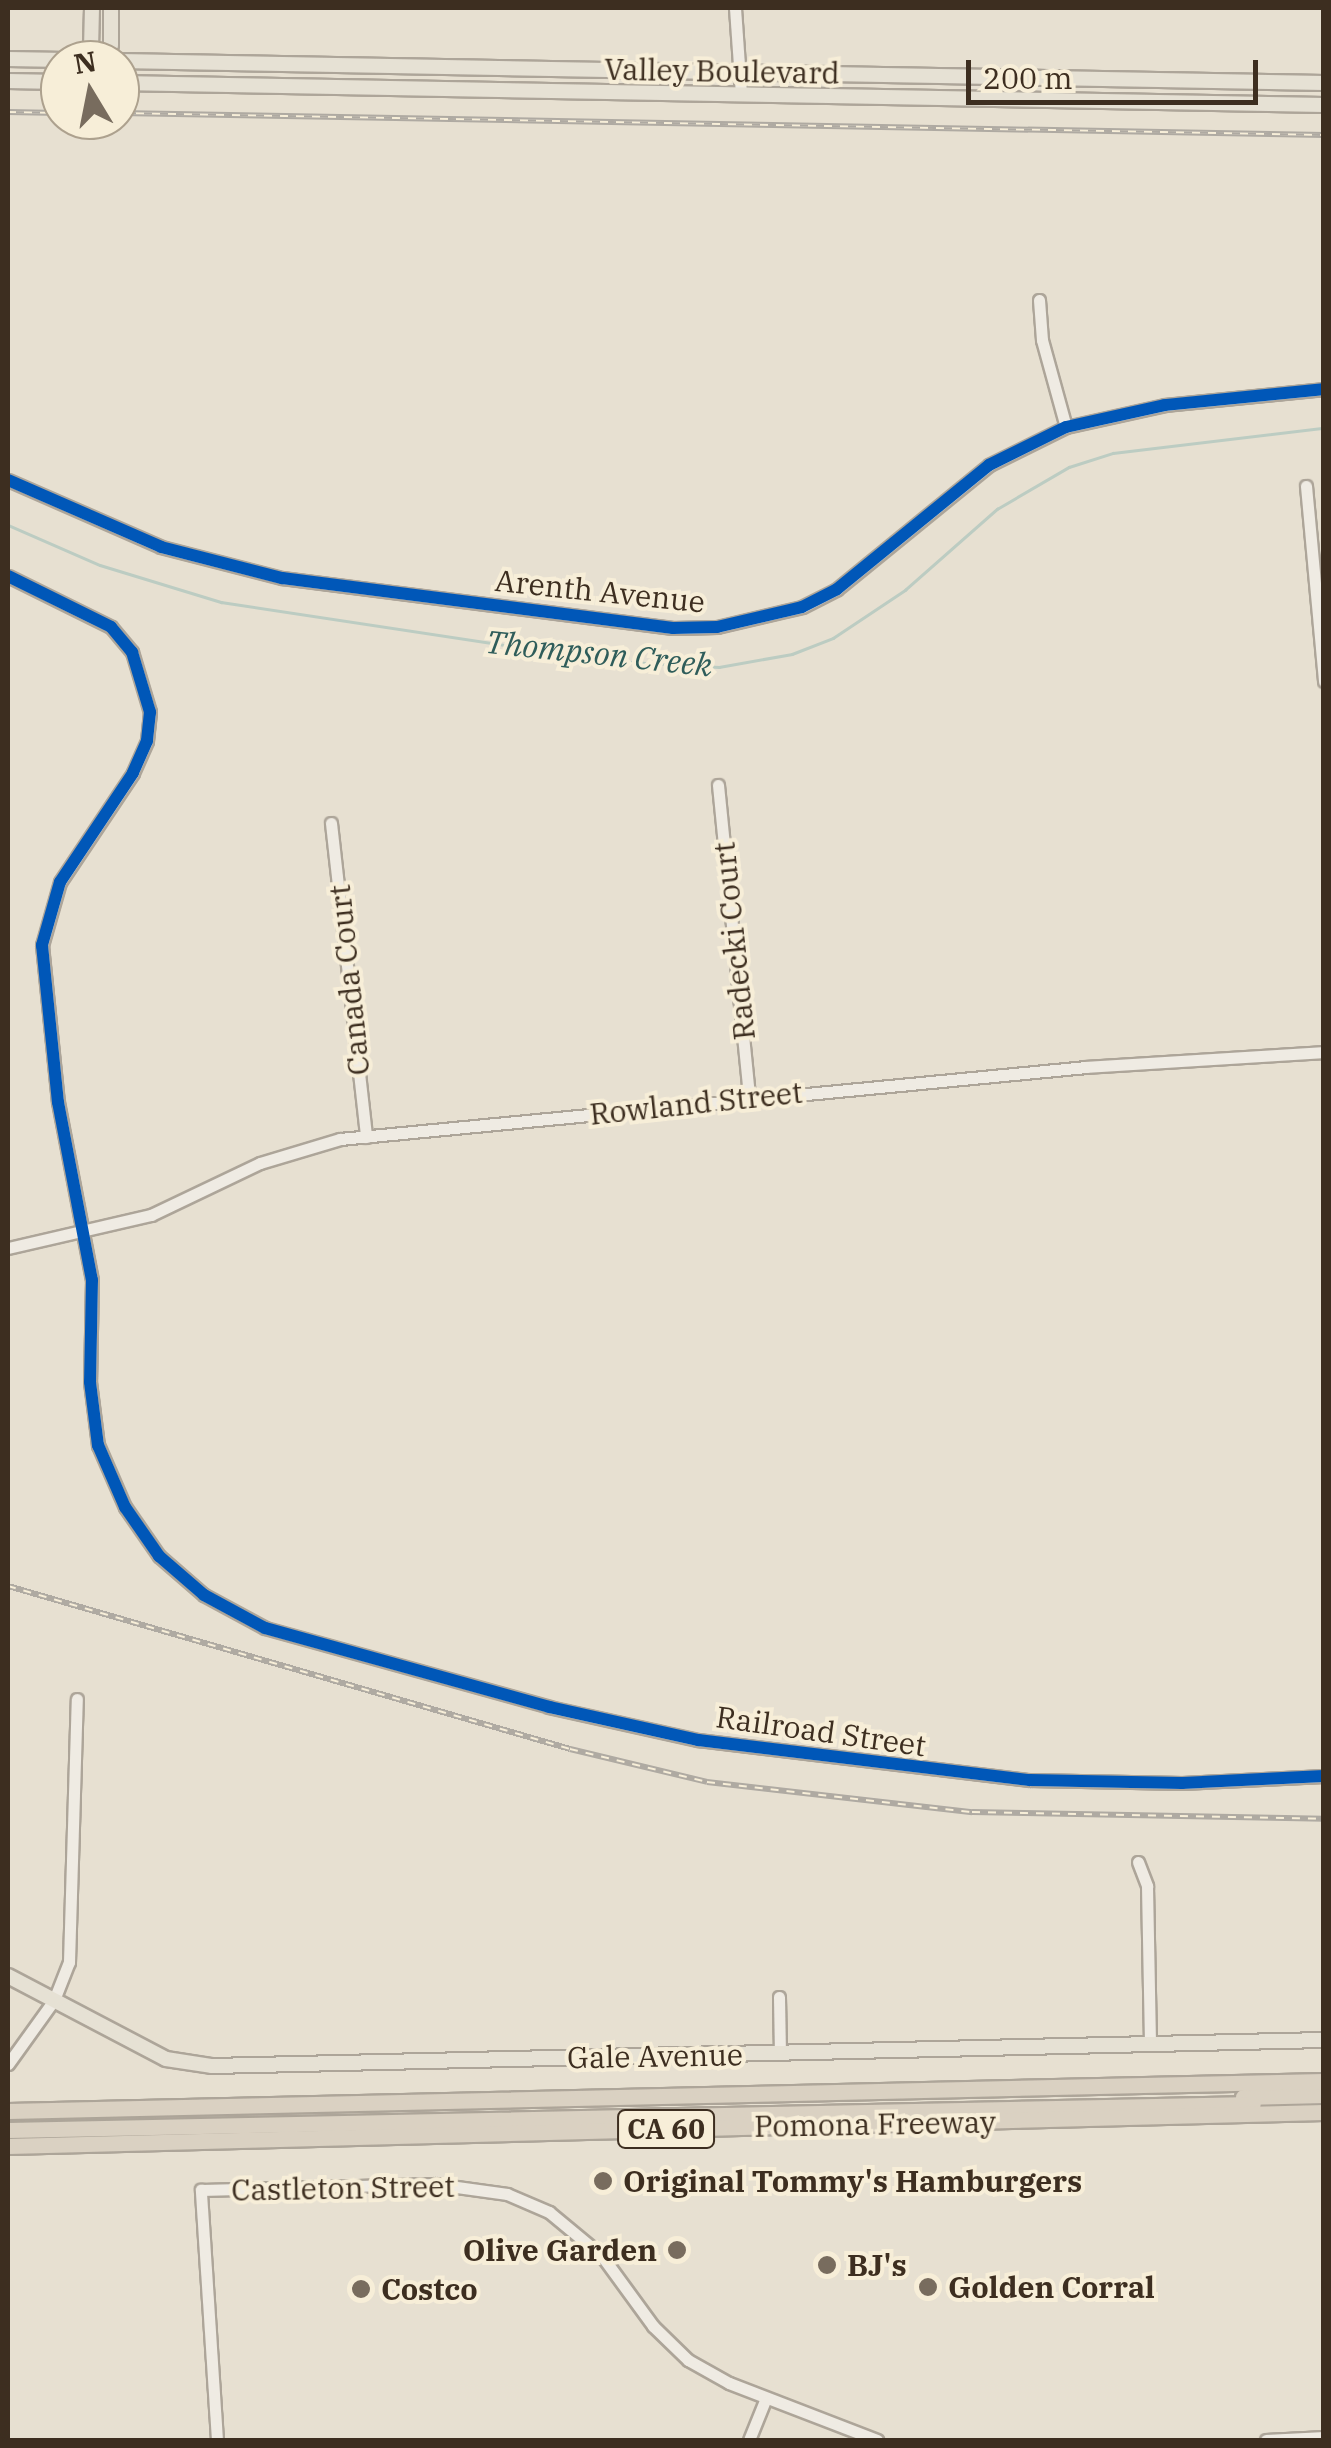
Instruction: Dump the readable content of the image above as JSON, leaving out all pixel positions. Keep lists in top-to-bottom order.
{
  "streets": {
    "highway": ["Pomona Freeway", "CA 60"],
    "main road": ["Valley Boulevard", "Gale Avenue"],
    "street": [
      "Arenth Avenue",
      "Radecki Court",
      "Canada Court",
      "Rowland Street",
      "Railroad Street",
      "Castleton Street"
    ]
  },
  "crossings": [
    ["Radecki Court", "Rowland Street"],
    ["Canada Court", "Rowland Street"],
    ["Rowland Street", "Railroad Street"]
  ],
  "water": ["Thompson Creek"],
  "places": [
    "Original Tommy's Hamburgers",
    "Olive Garden",
    "BJ's",
    "Golden Corral",
    "Costco"
  ],
  "scale_bar": "200 m",
  "north": "top"
}
